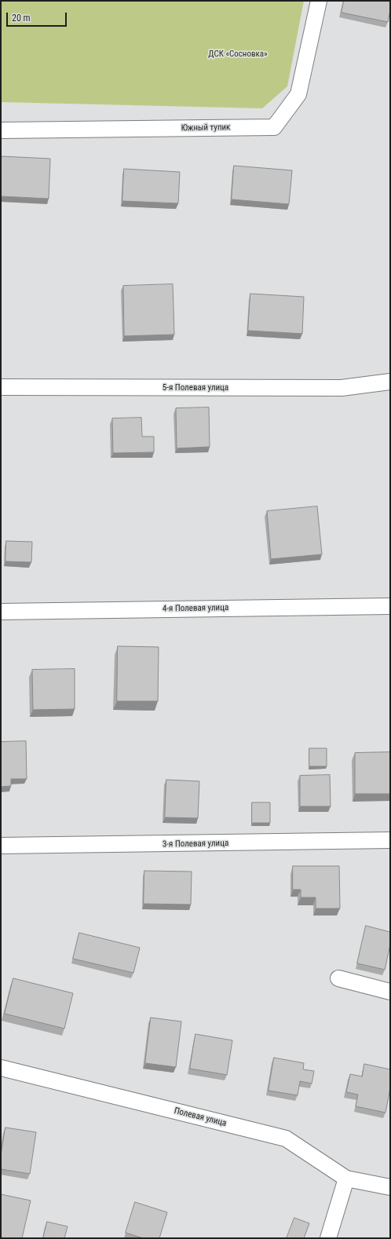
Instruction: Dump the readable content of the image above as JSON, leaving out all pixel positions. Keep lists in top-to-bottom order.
{
  "streets": {
    "street": [
      "Южный тупик",
      "5-я Полевая улица",
      "4-я Полевая улица",
      "3-я Полевая улица",
      "Полевая улица"
    ]
  },
  "parks": ["ДСК «Сосновка»"],
  "scale_bar": "20 m"
}
